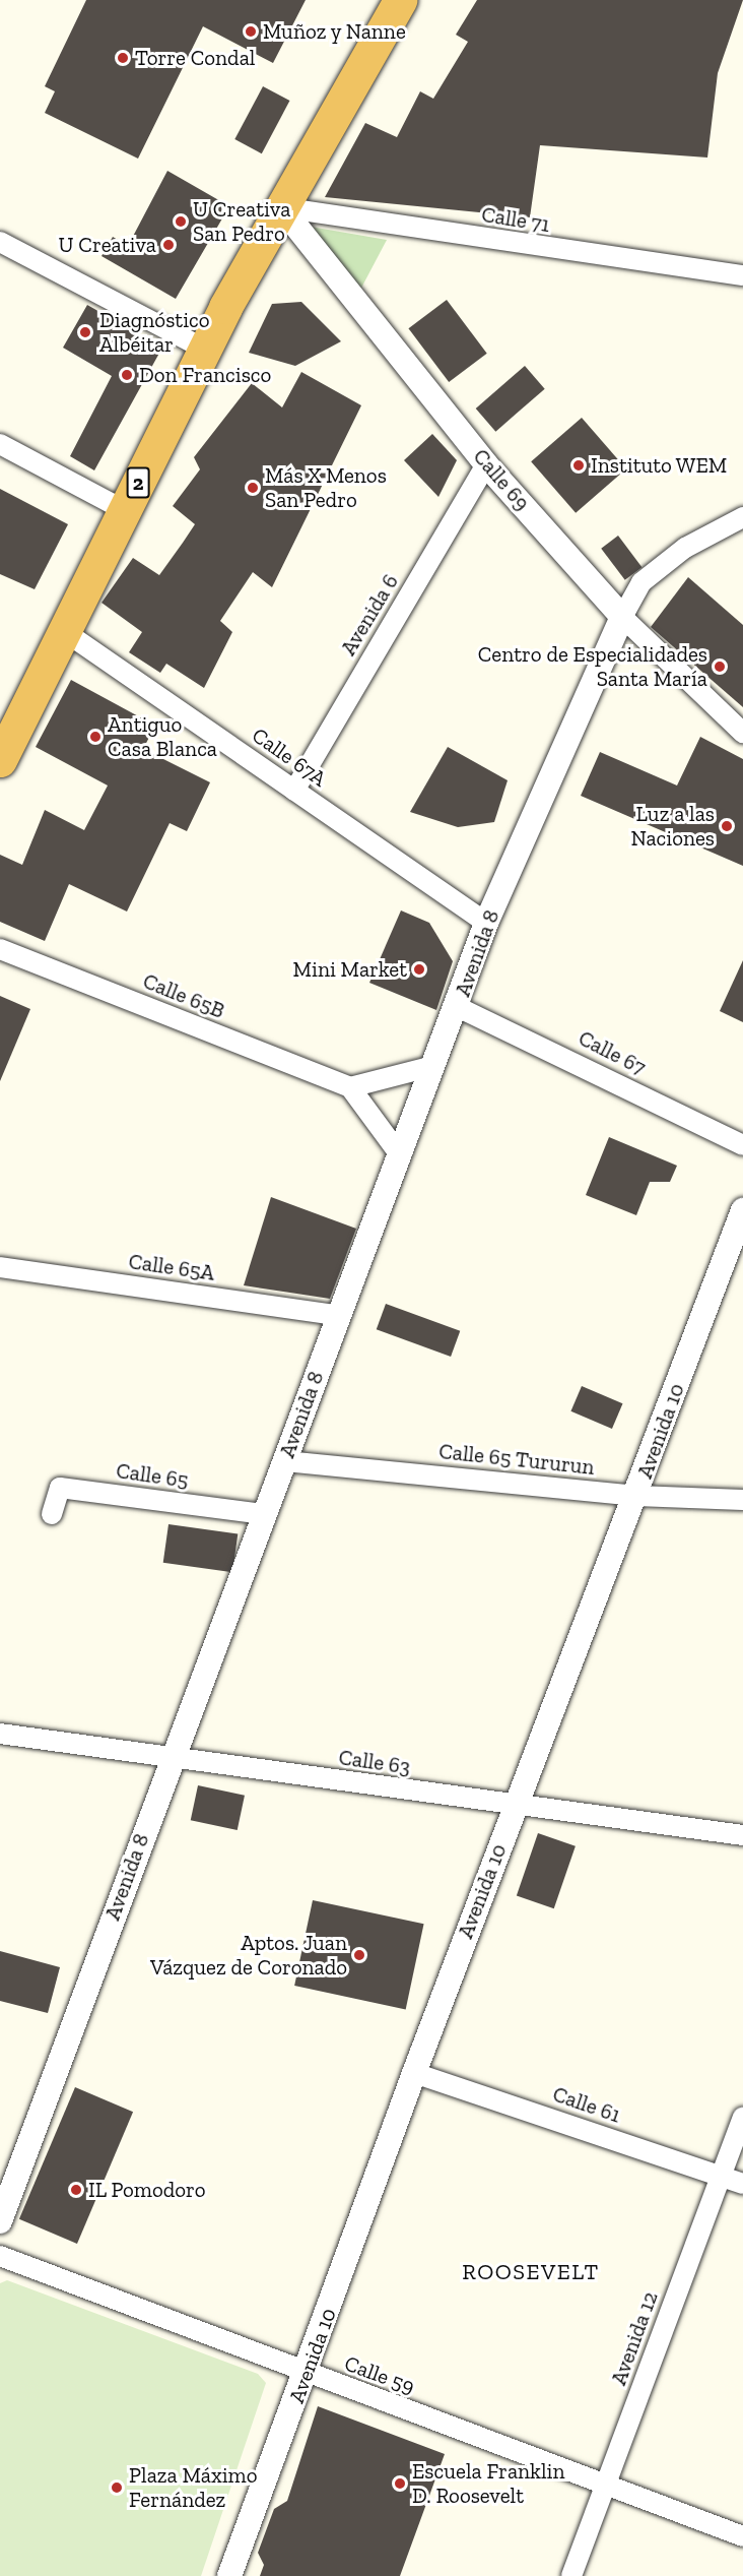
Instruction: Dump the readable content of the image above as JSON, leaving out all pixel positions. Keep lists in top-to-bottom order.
{
  "streets": {
    "highway": ["2"],
    "street": [
      "Calle 71",
      "Calle 69",
      "Avenida 6",
      "Calle 67A",
      "Avenida 8",
      "Calle 65B",
      "Calle 67",
      "Calle 65A",
      "Avenida 10",
      "Calle 65 Tururun",
      "Calle 65",
      "Calle 63",
      "Calle 61",
      "Avenida 12",
      "Calle 59"
    ]
  },
  "crossings": [
    ["Calle 71", "Calle 69"],
    ["Calle 71", "2"],
    ["Calle 69", "2"],
    ["Calle 69", "Avenida 6"],
    ["Calle 69", "Avenida 8"],
    ["2", "Calle 67A"],
    ["Avenida 6", "Calle 67A"],
    ["Calle 67A", "Avenida 8"],
    ["Avenida 8", "Calle 67"],
    ["Avenida 8", "Calle 65A"],
    ["Avenida 8", "Calle 65 Tururun"],
    ["Avenida 8", "Calle 65"],
    ["Avenida 8", "Calle 63"],
    ["Avenida 10", "Calle 65 Tururun"],
    ["Avenida 10", "Calle 63"],
    ["Avenida 10", "Calle 61"],
    ["Avenida 10", "Calle 59"],
    ["Calle 61", "Avenida 12"],
    ["Avenida 12", "Calle 59"]
  ],
  "districts": ["ROOSEVELT"],
  "places": [
    "Muñoz y Nanne",
    "Torre Condal",
    "U Creativa San Pedro",
    "U Creativa",
    "Diagnóstico Albéitar",
    "Don Francisco",
    "Instituto WEM",
    "Más X Menos San Pedro",
    "Centro de Especialidades Santa María",
    "Antiguo Casa Blanca",
    "Luz a las Naciones",
    "Mini Market",
    "Aptos. Juan Vázquez de Coronado",
    "IL Pomodoro",
    "Escuela Franklin D. Roosevelt",
    "Plaza Máximo Fernández"
  ]
}
